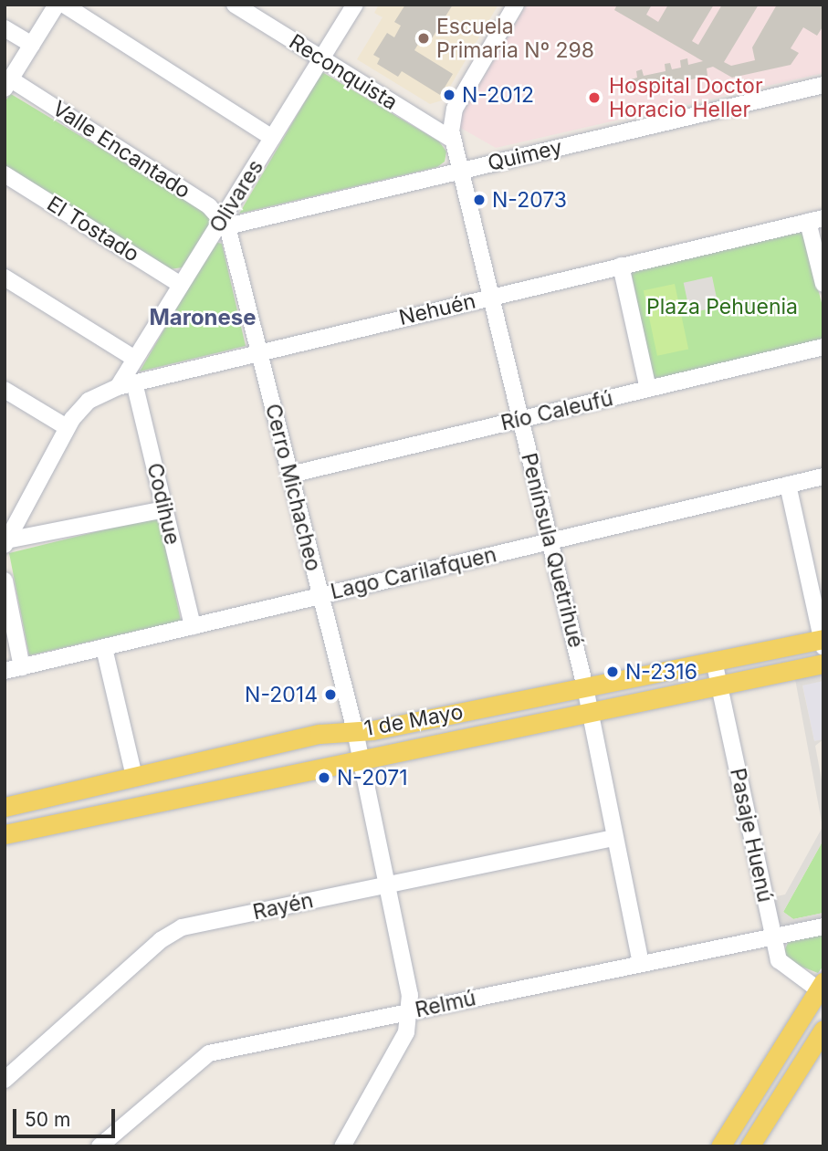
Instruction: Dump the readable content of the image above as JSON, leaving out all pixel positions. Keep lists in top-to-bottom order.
{
  "streets": {
    "main road": ["1 de Mayo"],
    "street": [
      "Reconquista",
      "Valle Encantado",
      "Quimey",
      "Olivares",
      "El Tostado",
      "Nehuén",
      "Río Caleufú",
      "Cerro Michacheo",
      "Codihue",
      "Península Quetrihué",
      "Lago Carilafquen",
      "Pasaje Huenú",
      "Rayén",
      "Relmú"
    ]
  },
  "crossings": [
    ["Reconquista", "Olivares"],
    ["Reconquista", "Península Quetrihué"],
    ["Valle Encantado", "Quimey"],
    ["Valle Encantado", "Olivares"],
    ["Valle Encantado", "Cerro Michacheo"],
    ["Quimey", "Olivares"],
    ["Quimey", "Cerro Michacheo"],
    ["Quimey", "Península Quetrihué"],
    ["Olivares", "El Tostado"],
    ["Olivares", "Nehuén"],
    ["Olivares", "Cerro Michacheo"],
    ["Nehuén", "Cerro Michacheo"],
    ["Nehuén", "Codihue"],
    ["Nehuén", "Península Quetrihué"],
    ["Río Caleufú", "Cerro Michacheo"],
    ["Río Caleufú", "Península Quetrihué"],
    ["Cerro Michacheo", "Lago Carilafquen"],
    ["Cerro Michacheo", "1 de Mayo"],
    ["Cerro Michacheo", "Rayén"],
    ["Cerro Michacheo", "Relmú"],
    ["Codihue", "Lago Carilafquen"],
    ["Península Quetrihué", "Lago Carilafquen"],
    ["Península Quetrihué", "1 de Mayo"],
    ["Península Quetrihué", "Rayén"],
    ["Península Quetrihué", "Relmú"],
    ["1 de Mayo", "Pasaje Huenú"],
    ["Pasaje Huenú", "Relmú"]
  ],
  "districts": ["Maronese"],
  "parks": ["Plaza Pehuenia"],
  "places": [
    "Escuela Primaria Nº 298",
    "N-2012",
    "Hospital Doctor Horacio Heller",
    "N-2073",
    "N-2316",
    "N-2014",
    "N-2071"
  ],
  "scale_bar": "50 m"
}
